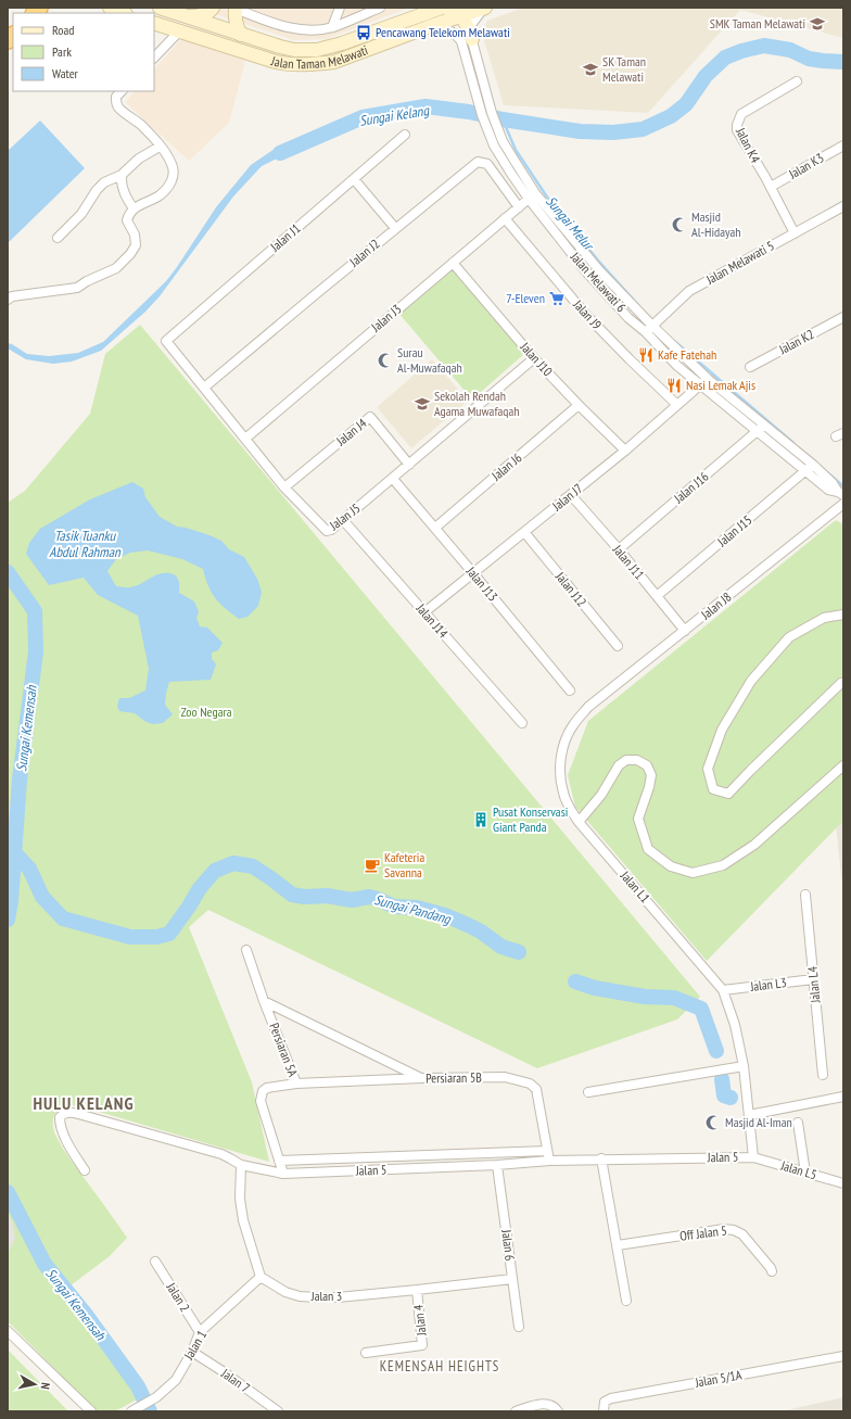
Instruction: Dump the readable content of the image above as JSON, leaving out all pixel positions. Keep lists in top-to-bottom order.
{
  "streets": {
    "main road": ["Jalan Taman Melawati"],
    "street": [
      "Jalan K4",
      "Jalan K3",
      "Jalan J1",
      "Jalan J2",
      "Jalan Melawati 5",
      "Jalan Melawati 6",
      "Jalan J9",
      "Jalan J3",
      "Jalan K2",
      "Jalan J10",
      "Jalan J4",
      "Jalan J6",
      "Jalan J16",
      "Jalan J7",
      "Jalan J5",
      "Jalan J15",
      "Jalan J11",
      "Jalan J13",
      "Jalan J12",
      "Jalan J8",
      "Jalan J14",
      "Jalan L1",
      "Jalan L3",
      "Jalan L4",
      "Persiaran 5A",
      "Persiaran 5B",
      "Jalan 5",
      "Jalan L5",
      "Off Jalan 5",
      "Jalan 6",
      "Jalan 3",
      "Jalan 2",
      "Jalan 4",
      "Jalan 1",
      "Jalan 5/1A",
      "Jalan 7"
    ]
  },
  "crossings": [
    ["Jalan Taman Melawati", "Jalan Melawati 6"],
    ["Jalan K4", "Jalan K3"],
    ["Jalan K4", "Jalan Melawati 5"],
    ["Jalan J1", "Jalan J5"],
    ["Jalan J2", "Jalan J3"],
    ["Jalan J2", "Jalan J5"],
    ["Jalan Melawati 5", "Jalan Melawati 6"],
    ["Jalan Melawati 6", "Jalan J3"],
    ["Jalan Melawati 6", "Jalan J16"],
    ["Jalan Melawati 6", "Jalan J7"],
    ["Jalan Melawati 6", "Jalan J15"],
    ["Jalan J9", "Jalan J3"],
    ["Jalan J9", "Jalan J7"],
    ["Jalan J3", "Jalan J10"],
    ["Jalan J3", "Jalan J5"],
    ["Jalan J10", "Jalan J6"],
    ["Jalan J10", "Jalan J7"],
    ["Jalan J10", "Jalan J5"],
    ["Jalan J4", "Jalan J5"],
    ["Jalan J6", "Jalan J13"],
    ["Jalan J16", "Jalan J11"],
    ["Jalan J7", "Jalan J11"],
    ["Jalan J7", "Jalan J13"],
    ["Jalan J7", "Jalan J12"],
    ["Jalan J7", "Jalan J14"],
    ["Jalan J5", "Jalan J13"],
    ["Jalan J5", "Jalan J14"],
    ["Jalan J15", "Jalan J11"],
    ["Jalan J11", "Jalan J8"],
    ["Jalan J8", "Jalan L1"],
    ["Jalan L1", "Jalan L3"],
    ["Jalan L1", "Jalan 5"],
    ["Jalan L1", "Jalan L5"],
    ["Jalan L3", "Jalan L4"],
    ["Persiaran 5A", "Persiaran 5B"],
    ["Persiaran 5A", "Jalan 5"],
    ["Persiaran 5B", "Jalan 5"],
    ["Jalan 5", "Jalan L5"],
    ["Jalan 5", "Jalan 6"],
    ["Jalan 6", "Jalan 3"],
    ["Jalan 3", "Jalan 4"],
    ["Jalan 3", "Jalan 1"],
    ["Jalan 2", "Jalan 1"],
    ["Jalan 1", "Jalan 7"]
  ],
  "districts": ["HULU KELANG", "KEMENSAH HEIGHTS"],
  "water": [
    "Sungai Kelang",
    "Sungai Melur",
    "Tasik Tuanku Abdul Rahman",
    "Sungai Kemensah",
    "Sungai Pandang"
  ],
  "parks": ["Zoo Negara"],
  "places": {
    "school or university": ["SMK Taman Melawati", "SK Taman Melawati", "Sekolah Rendah Agama Muwafaqah"],
    "bus stop": ["Pencawang Telekom Melawati"],
    "mosque": ["Masjid Al-Hidayah", "Surau Al-Muwafaqah", "Masjid Al-Iman"],
    "supermarket": ["7-Eleven"],
    "restaurant": ["Kafe Fatehah", "Nasi Lemak Ajis"],
    "building": ["Pusat Konservasi Giant Panda"],
    "cafe": ["Kafeteria Savanna"]
  },
  "legend": ["Road", "Park", "Water"],
  "north": "right"
}
